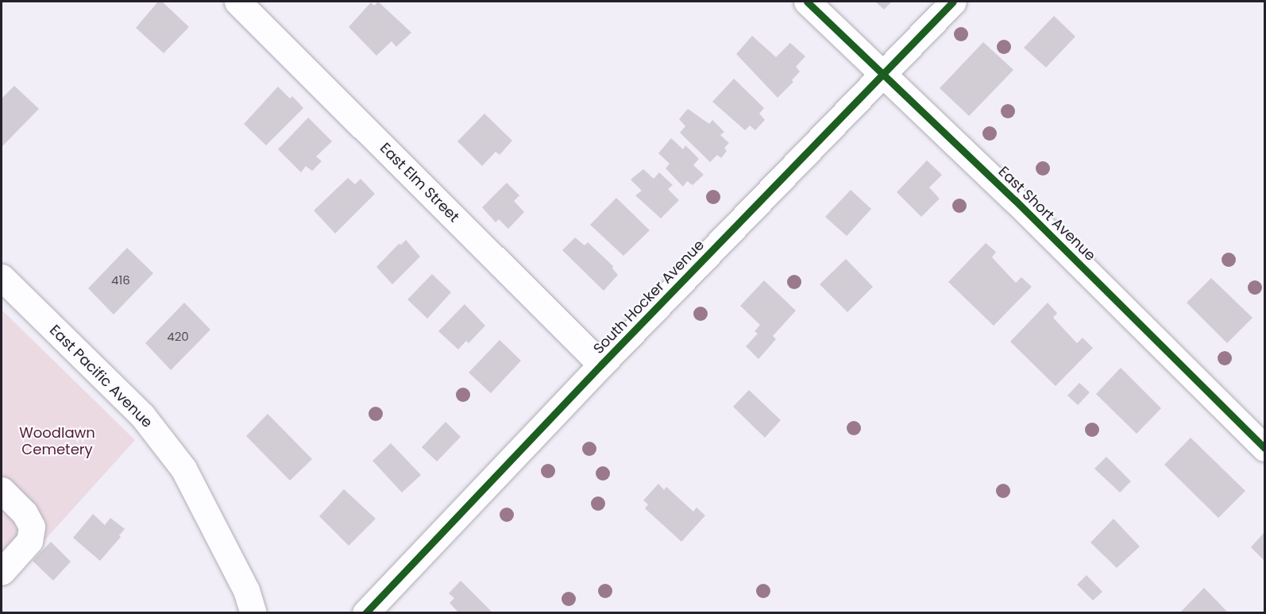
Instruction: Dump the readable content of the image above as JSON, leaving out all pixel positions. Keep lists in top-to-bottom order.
{
  "streets": {
    "street": [
      "East Elm Street",
      "East Short Avenue",
      "South Hocker Avenue",
      "East Pacific Avenue"
    ]
  },
  "crossings": [
    ["East Elm Street", "South Hocker Avenue"],
    ["East Short Avenue", "South Hocker Avenue"]
  ],
  "parks": ["Woodlawn Cemetery"],
  "house_numbers": ["416", "420"]
}
